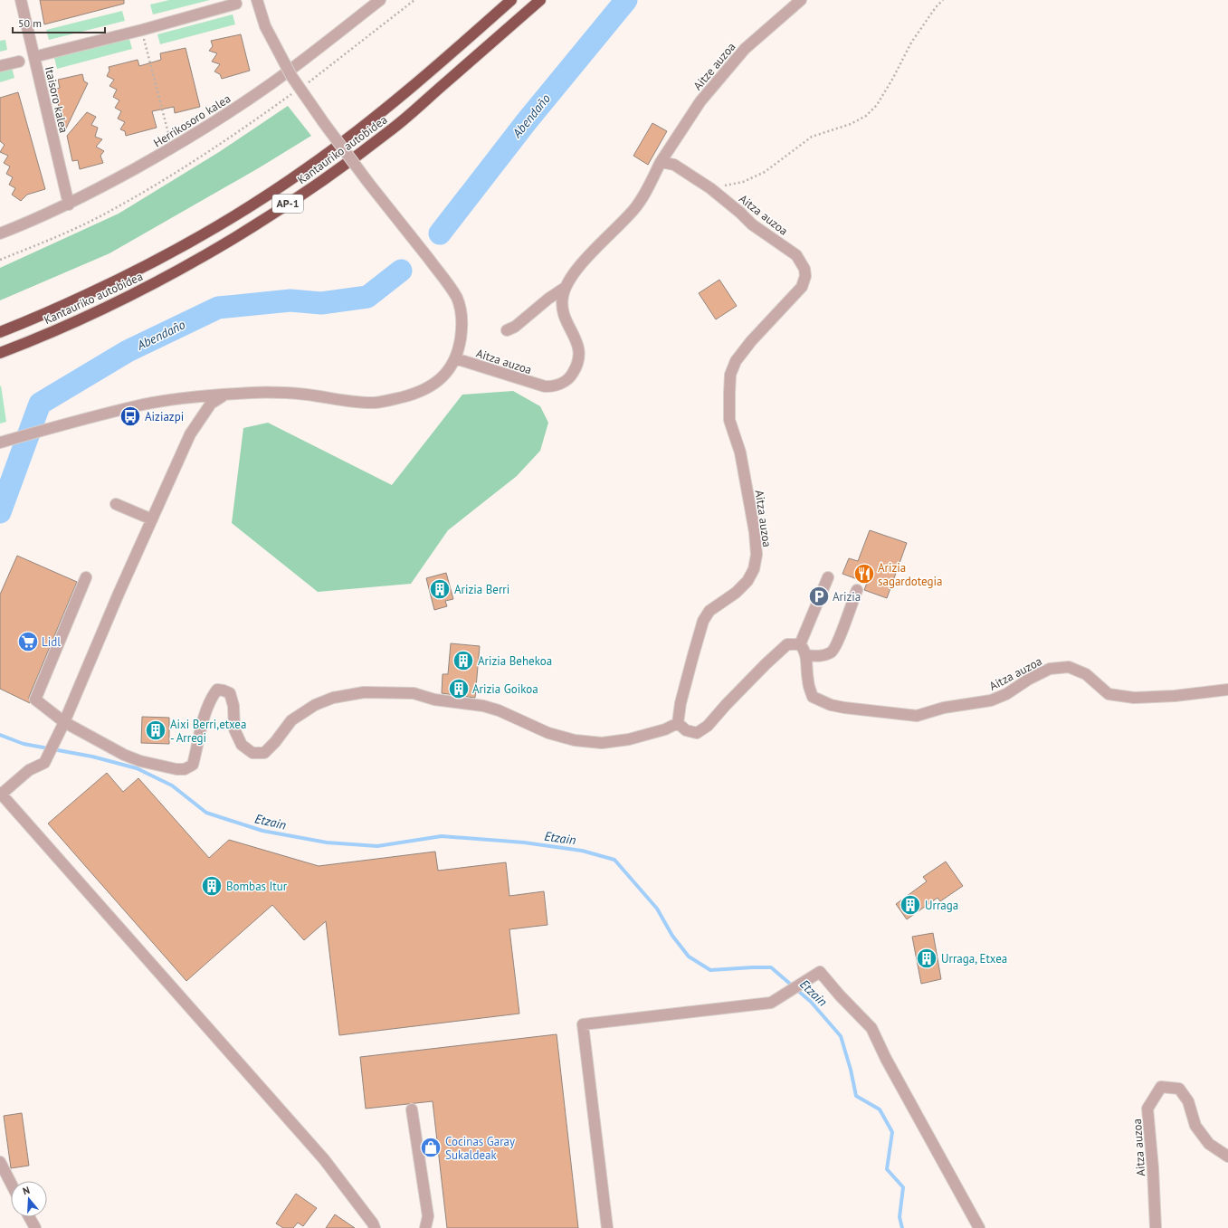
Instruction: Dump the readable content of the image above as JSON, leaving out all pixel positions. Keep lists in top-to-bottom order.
{
  "streets": {
    "highway": ["Kantauriko autobidea", "AP-1"],
    "street": [
      "Aitze auzoa",
      "Itaisoro kalea",
      "Herrikosoro kalea",
      "Aitza auzoa"
    ]
  },
  "crossings": [
    ["Aitze auzoa", "Aitza auzoa"],
    ["Itaisoro kalea", "Herrikosoro kalea"]
  ],
  "water": ["Abendaño", "Etzain"],
  "places": {
    "bus stop": ["Aiziazpi"],
    "restaurant": ["Arizia sagardotegia"],
    "building": [
      "Arizia Berri",
      "Arizia Behekoa",
      "Arizia Goikoa",
      "Aixi Berri,etxea - Arregi",
      "Bombas Itur",
      "Urraga",
      "Urraga, Etxea"
    ],
    "parking": ["Arizia"],
    "supermarket": ["Lidl"],
    "shop": ["Cocinas Garay Sukaldeak"]
  },
  "scale_bar": "50 m",
  "north": "top"
}
